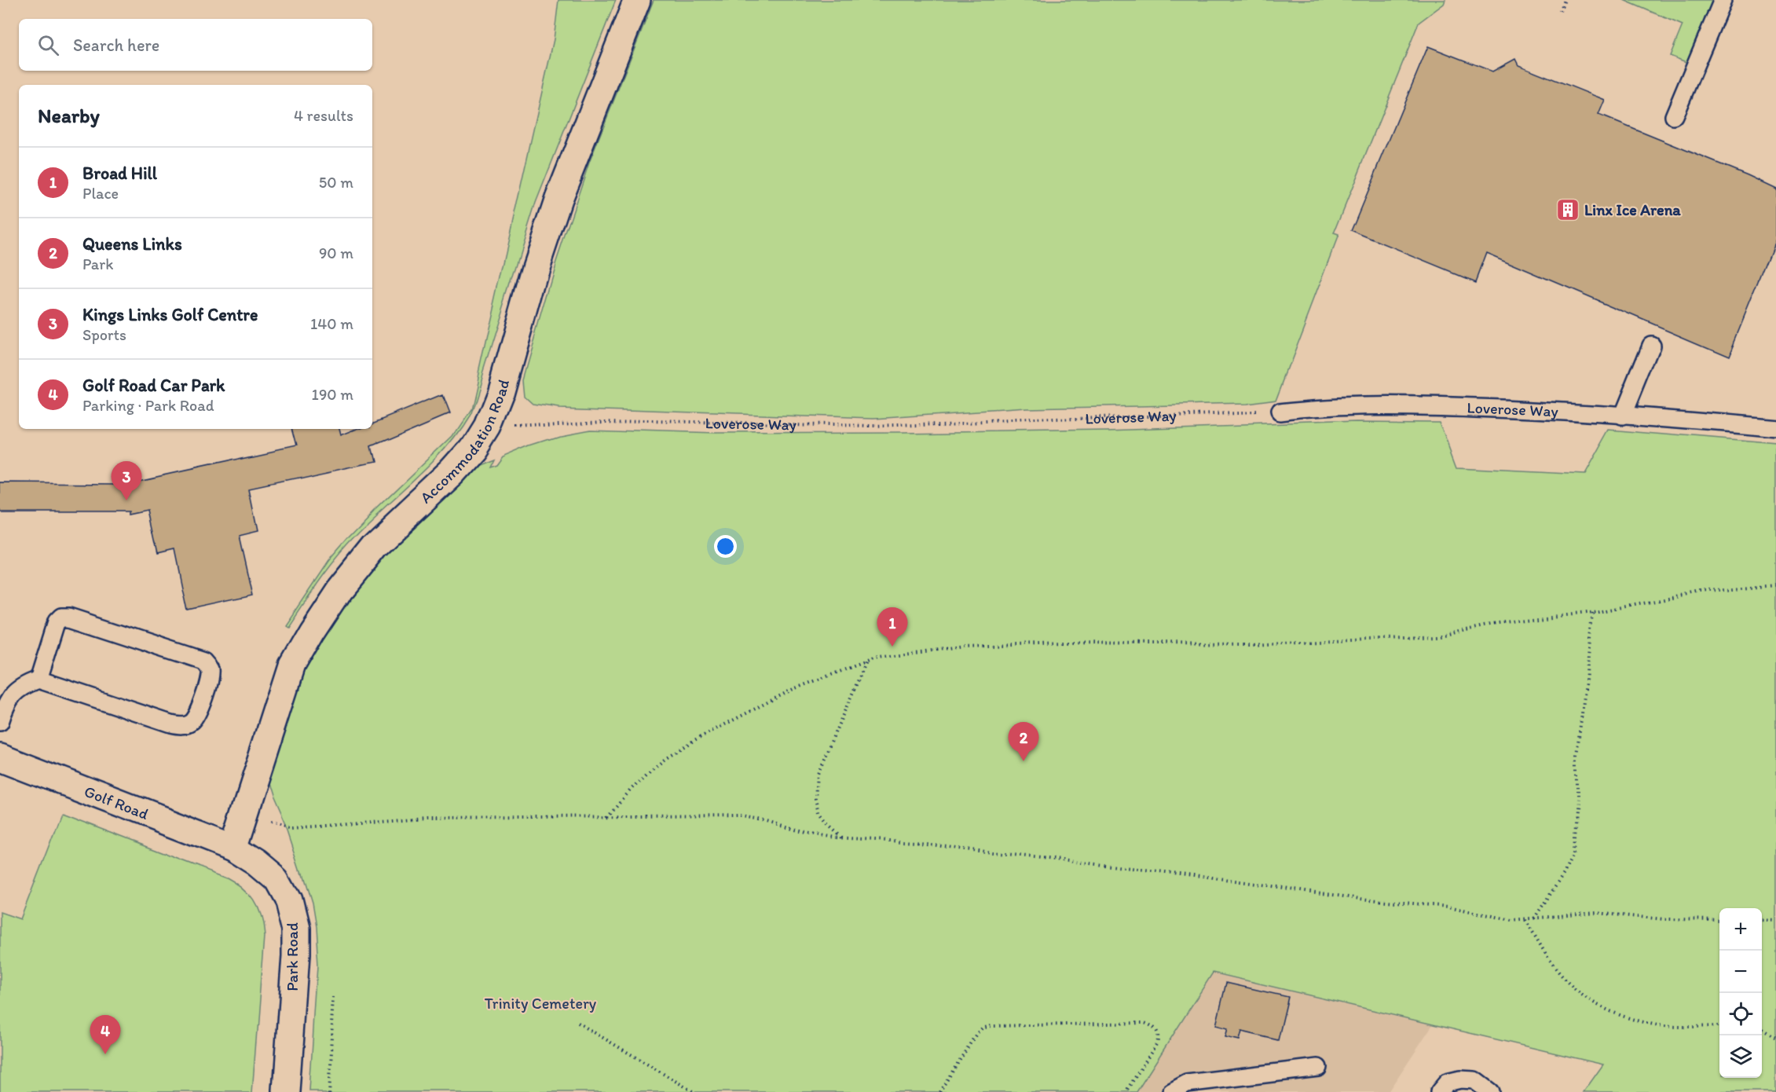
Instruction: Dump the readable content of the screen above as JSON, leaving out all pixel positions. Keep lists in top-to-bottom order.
{
  "streets": {
    "street": ["Accommodation Road", "Golf Road", "Park Road"],
    "lane": ["Loverose Way"]
  },
  "crossings": [
    ["Loverose Way", "Accommodation Road"],
    ["Accommodation Road", "Golf Road"],
    ["Accommodation Road", "Park Road"],
    ["Golf Road", "Park Road"]
  ],
  "parks": ["Trinity Cemetery"],
  "places": {
    "building": ["Linx Ice Arena"]
  },
  "page": {
    "search": "Search here",
    "heading": ["Nearby", "4 results"],
    "list": [
      {
        "mark": "1",
        "name": "Broad Hill",
        "note": "Place",
        "value": "50 m"
      },
      {
        "mark": "2",
        "name": "Queens Links",
        "note": "Park",
        "value": "90 m"
      },
      {
        "mark": "3",
        "name": "Kings Links Golf Centre",
        "note": "Sports",
        "value": "140 m"
      },
      {
        "mark": "4",
        "name": "Golf Road Car Park",
        "note": "Parking · Park Road",
        "value": "190 m"
      }
    ],
    "pins": [
      "3",
      "1",
      "2",
      "4"
    ],
    "map_buttons": ["+", "−"]
  }
}
